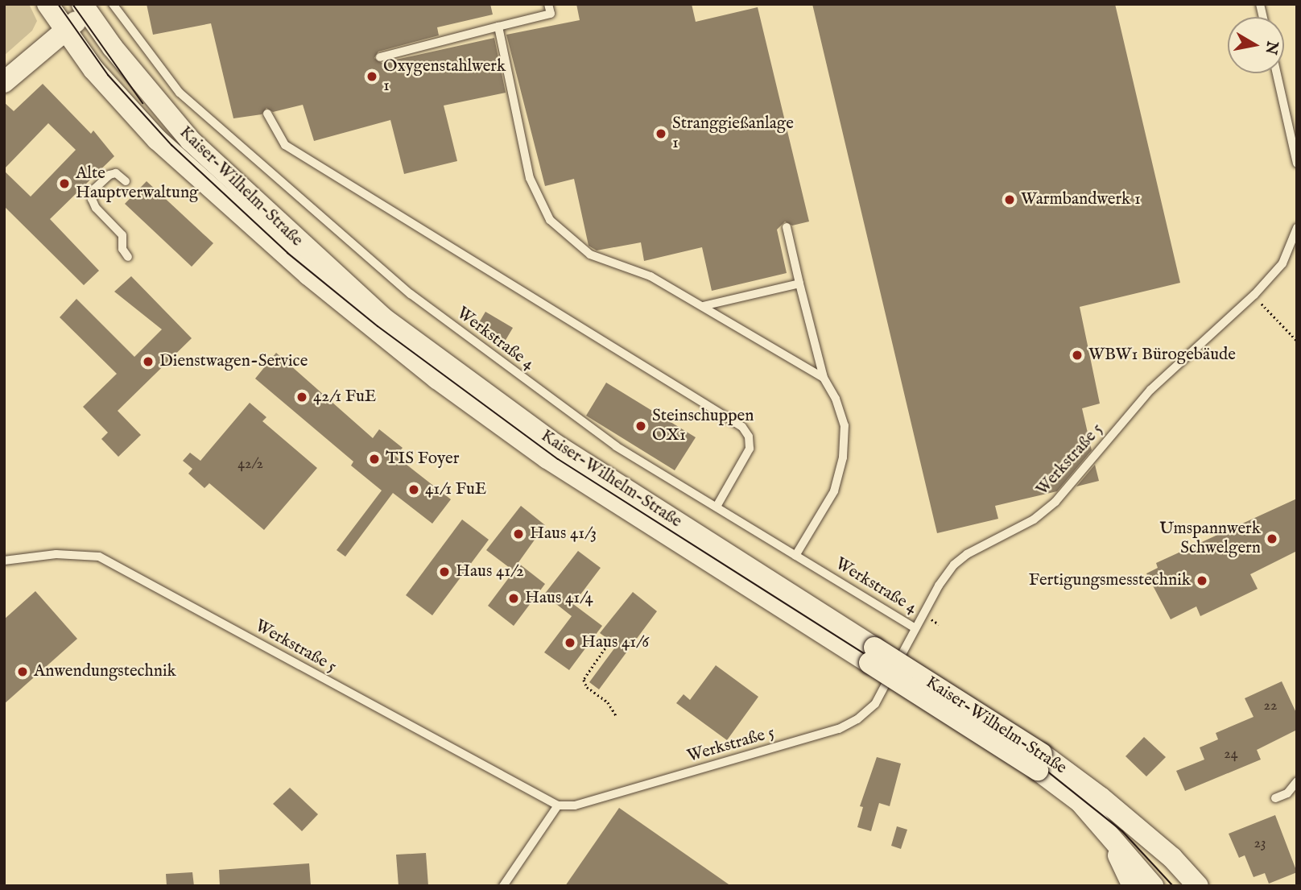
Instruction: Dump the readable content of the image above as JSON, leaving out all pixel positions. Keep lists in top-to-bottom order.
{
  "streets": {
    "main road": ["Kaiser-Wilhelm-Straße"],
    "lane": ["Werkstraße 4", "Werkstraße 5"]
  },
  "crossings": [
    ["Werkstraße 4", "Werkstraße 5"]
  ],
  "places": [
    "Oxygenstahlwerk 1",
    "Stranggießanlage 1",
    "Alte Hauptverwaltung",
    "Warmbandwerk 1",
    "WBW1 Bürogebäude",
    "Dienstwagen-Service",
    "42/1 FuE",
    "Steinschuppen OX1",
    "TIS Foyer",
    "41/1 FuE",
    "Haus 41/3",
    "Umspannwerk Schwelgern",
    "Haus 41/2",
    "Fertigungsmesstechnik",
    "Haus 41/4",
    "Haus 41/6",
    "Anwendungstechnik"
  ],
  "house_numbers": [
    "42/2",
    "22",
    "24",
    "23"
  ],
  "north": "right"
}
